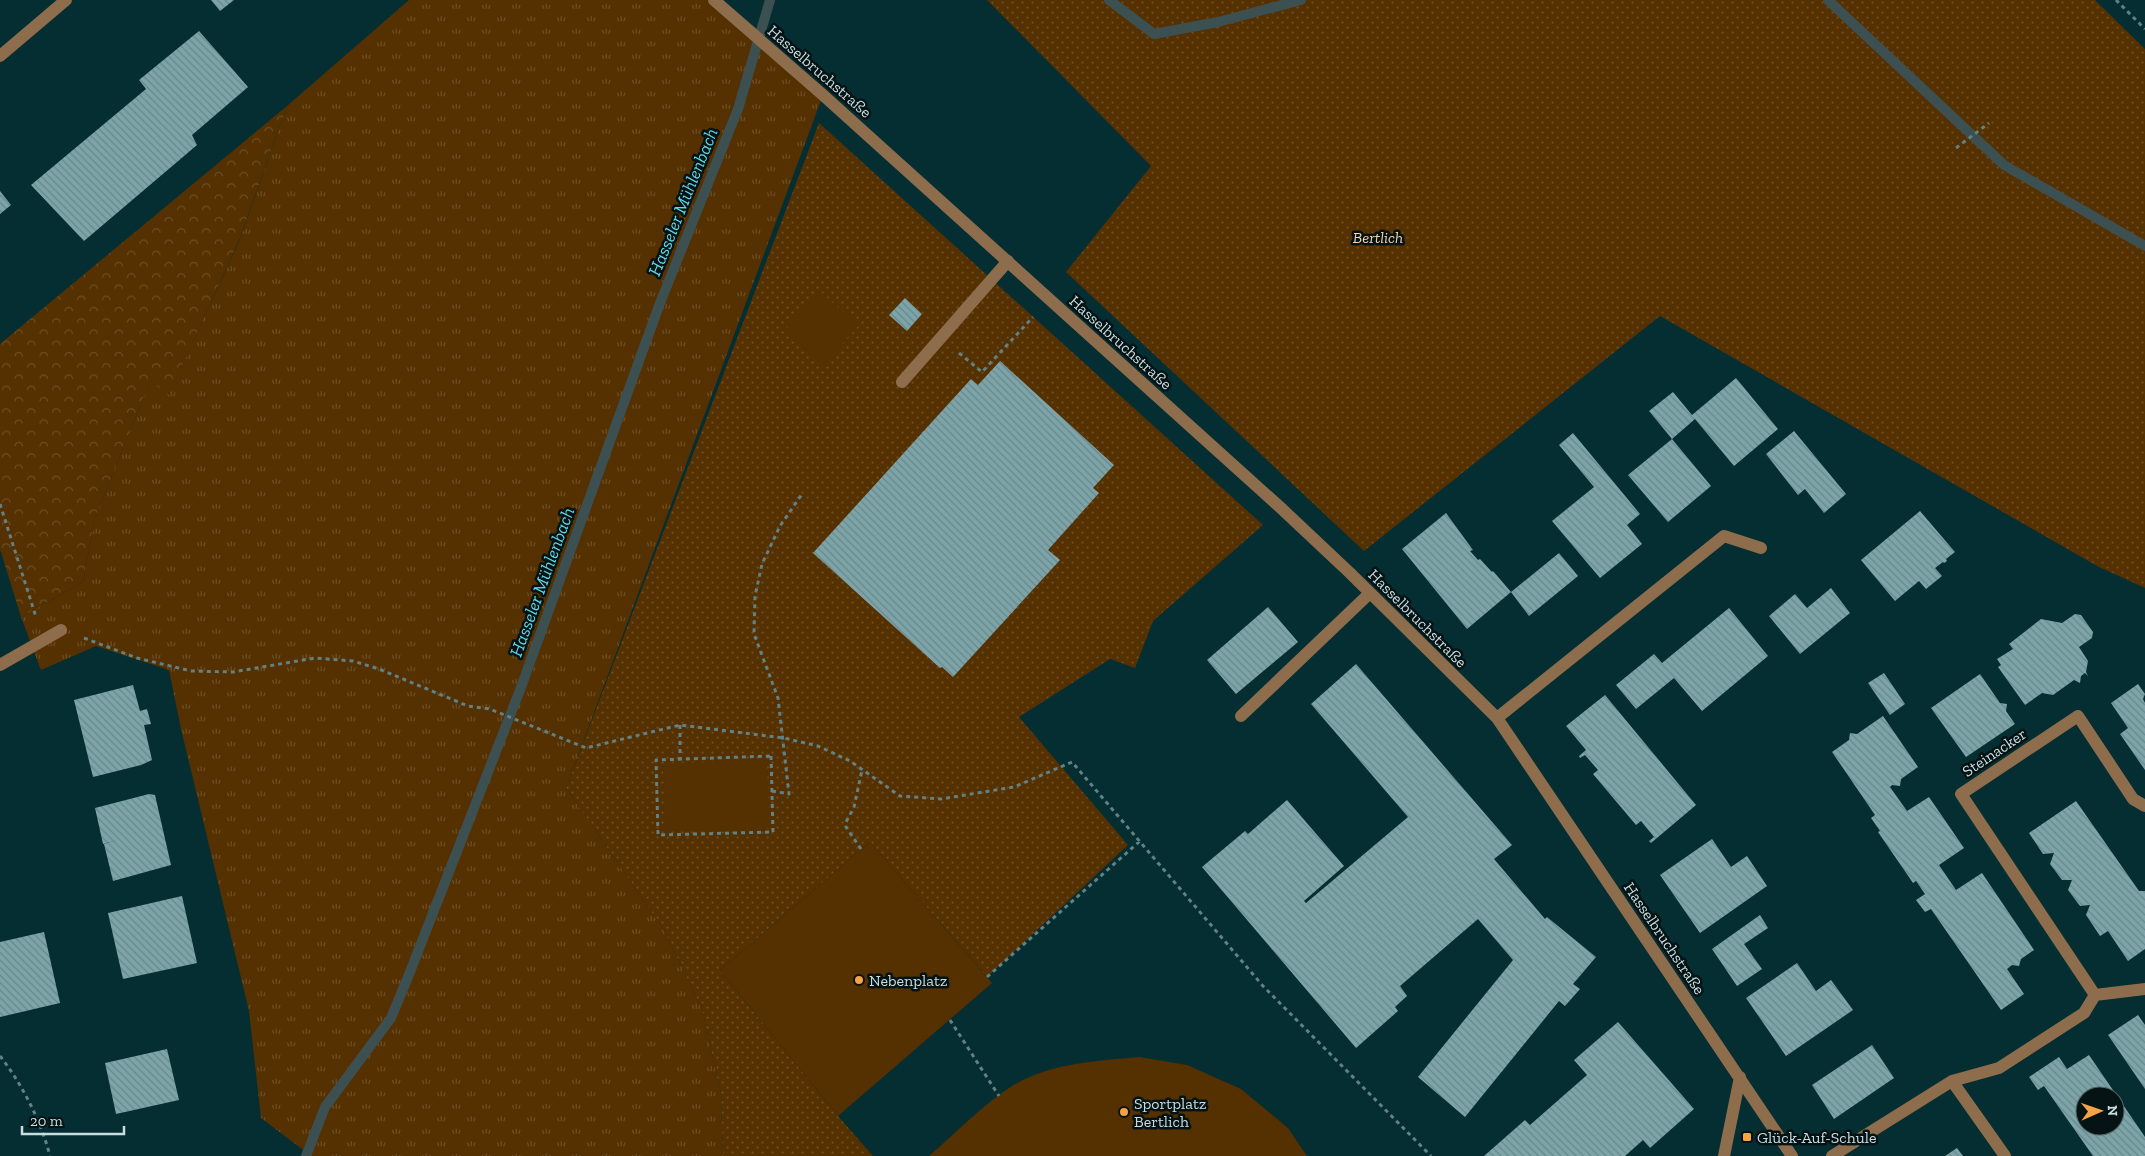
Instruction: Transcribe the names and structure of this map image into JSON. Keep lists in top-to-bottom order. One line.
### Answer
{"streets":{"street":["Hasselbruchstraße","Steinacker"]},"water":["Hasseler Mühlenbach"],"parks":["Bertlich"],"places":{"other":["Nebenplatz","Sportplatz Bertlich"],"transit":["Glück-Auf-Schule"]},"scale_bar":"20 m","north":"right"}
